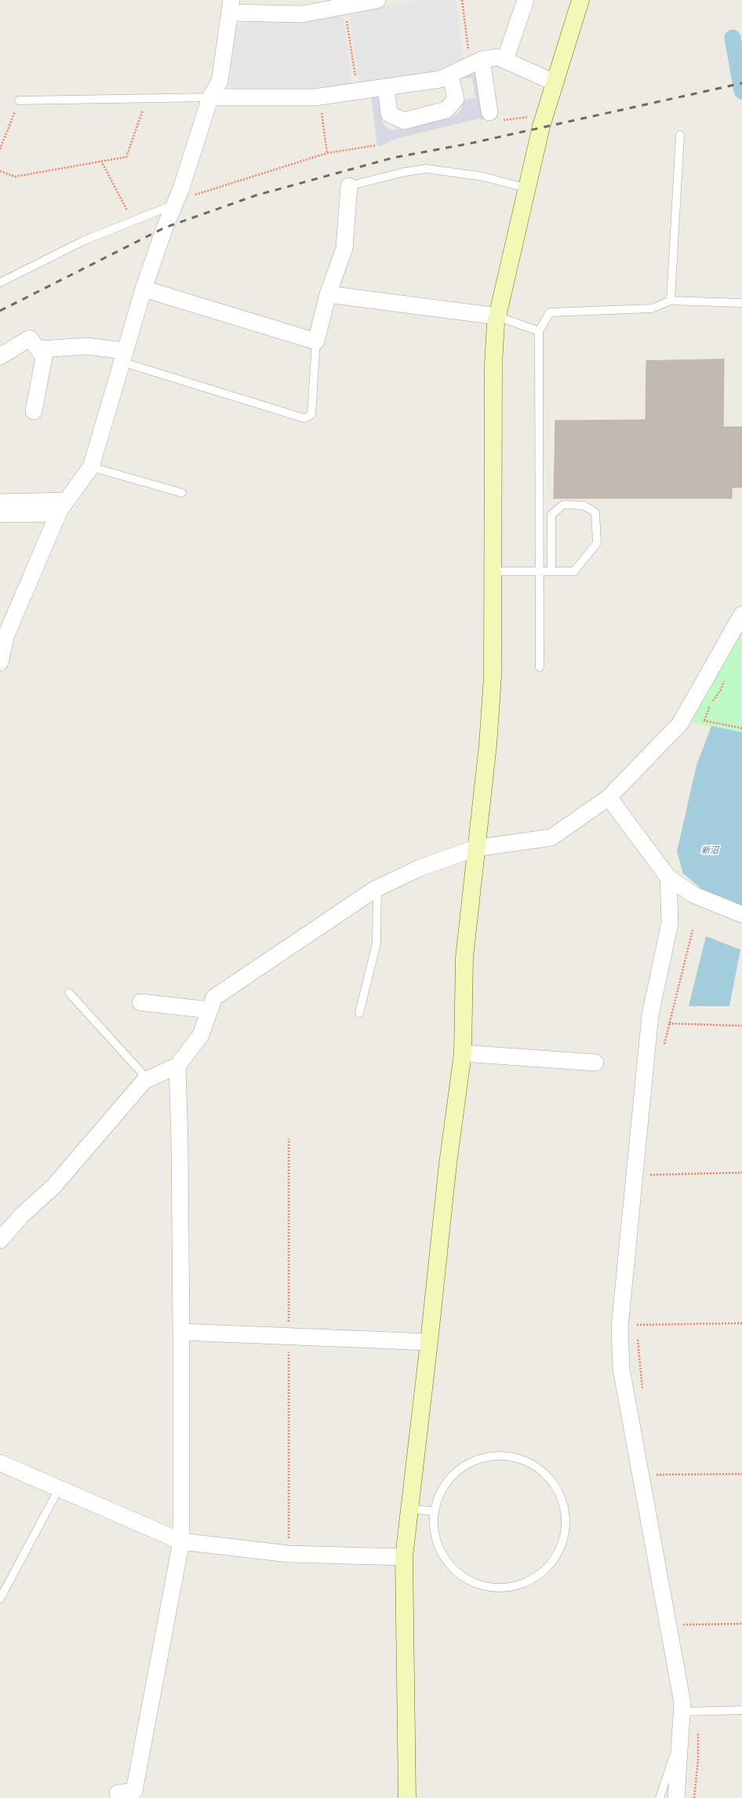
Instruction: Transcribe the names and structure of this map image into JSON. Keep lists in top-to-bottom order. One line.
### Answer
{"water":["新沼"]}
